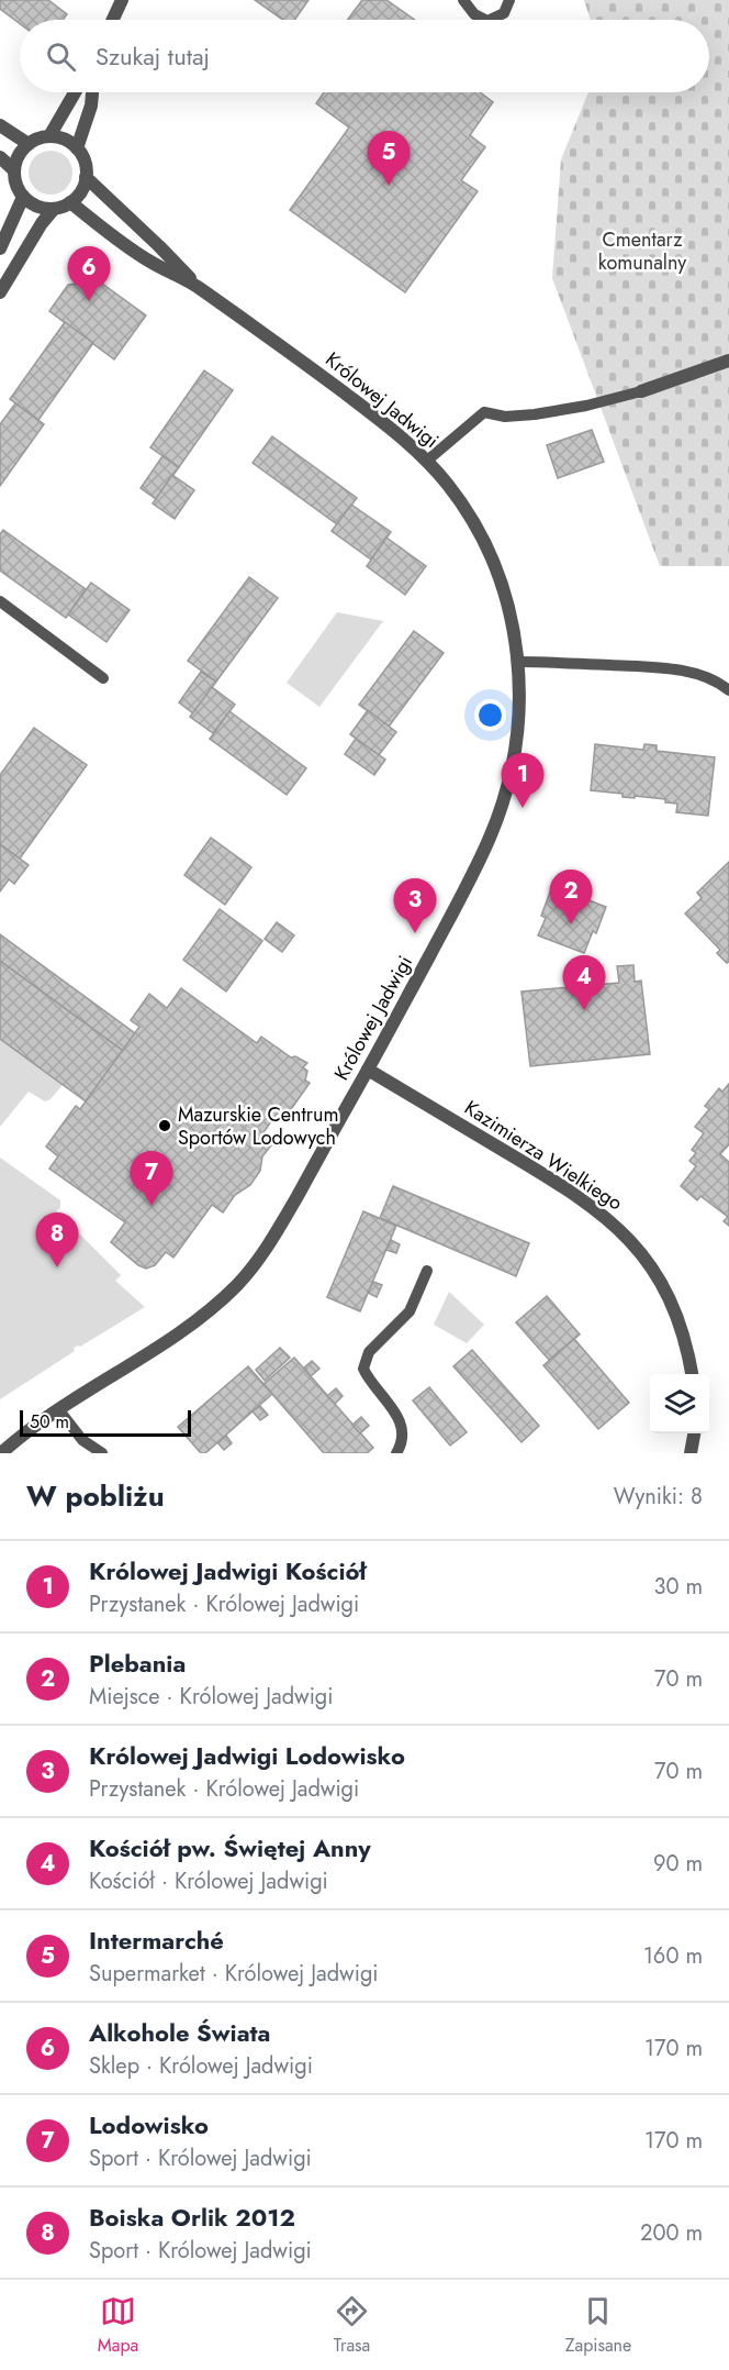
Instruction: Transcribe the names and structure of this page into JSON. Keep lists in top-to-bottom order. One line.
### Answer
{"streets":{"street":["Królowej Jadwigi","Kazimierza Wielkiego"]},"crossings":[["Królowej Jadwigi","Kazimierza Wielkiego"]],"parks":["Cmentarz komunalny"],"places":["Mazurskie Centrum Sportów Lodowych"],"scale_bar":"50 m","page":{"search":"Szukaj tutaj","pins":["5","6","1","2","3","4","7","8"],"scale":"50 m","heading":["W pobliżu","Wyniki: 8"],"list":[{"mark":"1","name":"Królowej Jadwigi Kościół","note":"Przystanek · Królowej Jadwigi","value":"30 m"},{"mark":"2","name":"Plebania","note":"Miejsce · Królowej Jadwigi","value":"70 m"},{"mark":"3","name":"Królowej Jadwigi Lodowisko","note":"Przystanek · Królowej Jadwigi","value":"70 m"},{"mark":"4","name":"Kościół pw. Świętej Anny","note":"Kościół · Królowej Jadwigi","value":"90 m"},{"mark":"5","name":"Intermarché","note":"Supermarket · Królowej Jadwigi","value":"160 m"},{"mark":"6","name":"Alkohole Świata","note":"Sklep · Królowej Jadwigi","value":"170 m"},{"mark":"7","name":"Lodowisko","note":"Sport · Królowej Jadwigi","value":"170 m"},{"mark":"8","name":"Boiska Orlik 2012","note":"Sport · Królowej Jadwigi","value":"200 m"}],"nav":["Mapa","Trasa","Zapisane"]}}
